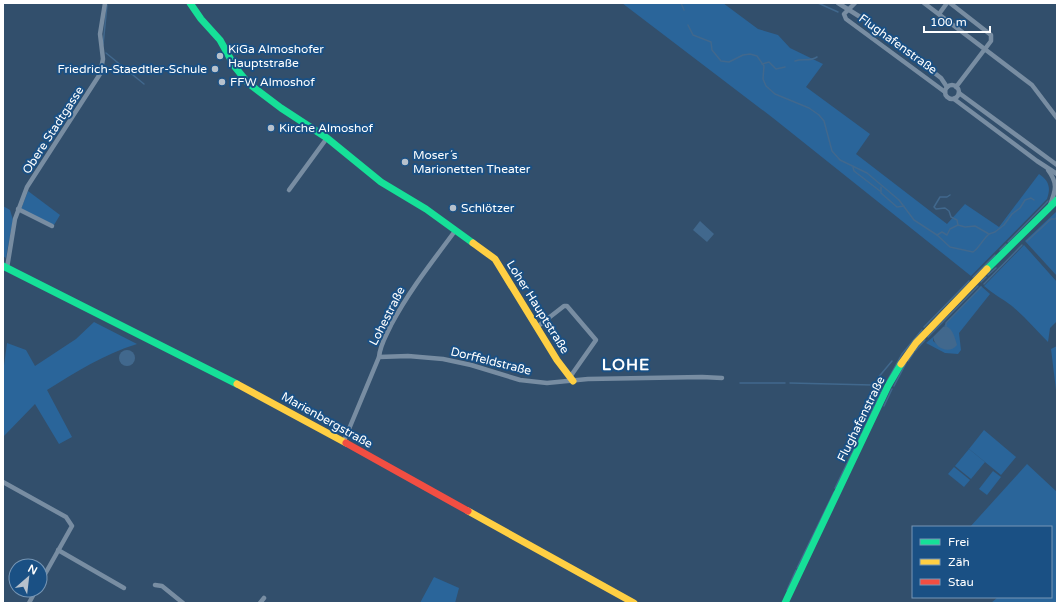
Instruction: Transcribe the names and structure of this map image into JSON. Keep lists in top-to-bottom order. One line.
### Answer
{"streets":{"main road":["Flughafenstraße","Loher Hauptstraße","Marienbergstraße"],"street":["Obere Stadtgasse","Lohestraße","Dorffeldstraße"]},"crossings":[["Obere Stadtgasse","Marienbergstraße"],["Loher Hauptstraße","Lohestraße"],["Loher Hauptstraße","Dorffeldstraße"],["Lohestraße","Dorffeldstraße"],["Lohestraße","Marienbergstraße"]],"districts":["LOHE"],"places":["KiGa Almoshofer Hauptstraße","Friedrich-Staedtler-Schule","FFW Almoshof","Kirche Almoshof","Moser´s Marionetten Theater","Schlötzer"],"legend":["Frei","Zäh","Stau"],"scale_bar":"100 m","north":"top right"}
